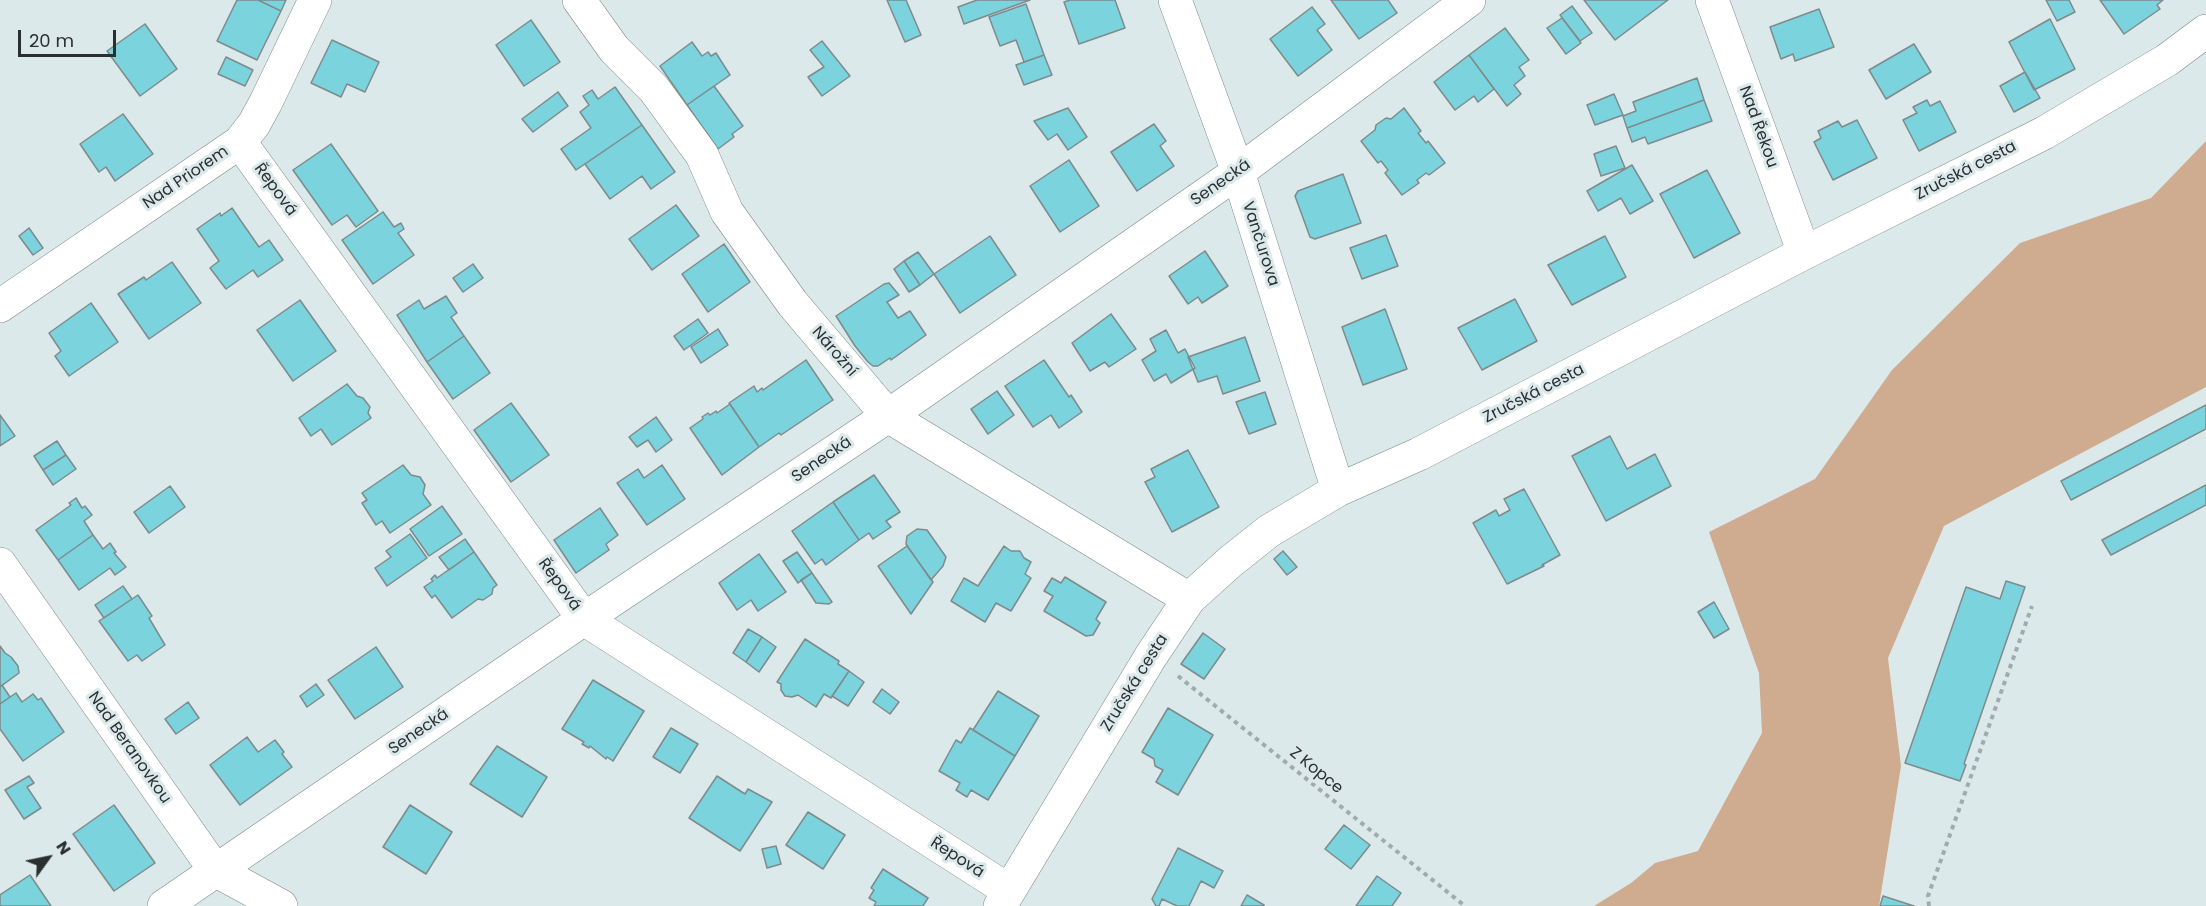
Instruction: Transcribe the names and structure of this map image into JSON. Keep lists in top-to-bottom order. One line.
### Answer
{"streets":{"street":["Nad Řekou","Zručská cesta","Nad Priorem","Senecká","Řepová","Vančurova","Nárožní","Nad Beranovkou"],"path":["Z Kopce"]},"crossings":[["Nad Řekou","Zručská cesta"],["Zručská cesta","Řepová"],["Zručská cesta","Vančurova"],["Zručská cesta","Nárožní"],["Zručská cesta","Z Kopce"],["Nad Priorem","Řepová"],["Senecká","Řepová"],["Senecká","Vančurova"],["Senecká","Nárožní"],["Senecká","Nad Beranovkou"]],"scale_bar":"20 m","north":"top right"}
